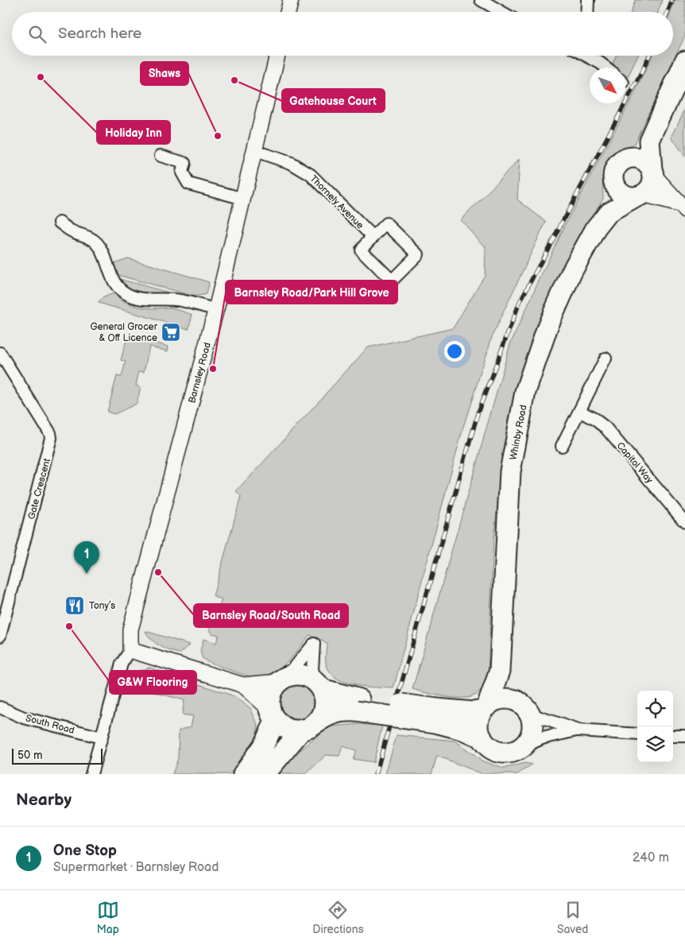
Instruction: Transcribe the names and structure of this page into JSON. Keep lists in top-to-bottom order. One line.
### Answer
{"streets":{"highway":["Whinby Road"],"main road":["Barnsley Road"],"street":["Thornely Avenue","Capitol Way","Gate Crescent","South Road"]},"crossings":[["Thornely Avenue","Barnsley Road"],["Barnsley Road","South Road"]],"places":{"other":["Holiday Inn","Gatehouse Court","Shaws","Barnsley Road/Park Hill Grove","Barnsley Road/South Road","G&W Flooring"],"supermarket":["General Grocer & Off Licence"],"restaurant":["Tony’s"]},"scale_bar":"50 m","north":"bottom right","page":{"search":"Search here","pins":"1","scale":"50 m","heading":"Nearby","list":[{"mark":"1","name":"One Stop","note":"Supermarket · Barnsley Road","value":"240 m"}],"nav":["Map","Directions","Saved"]}}
